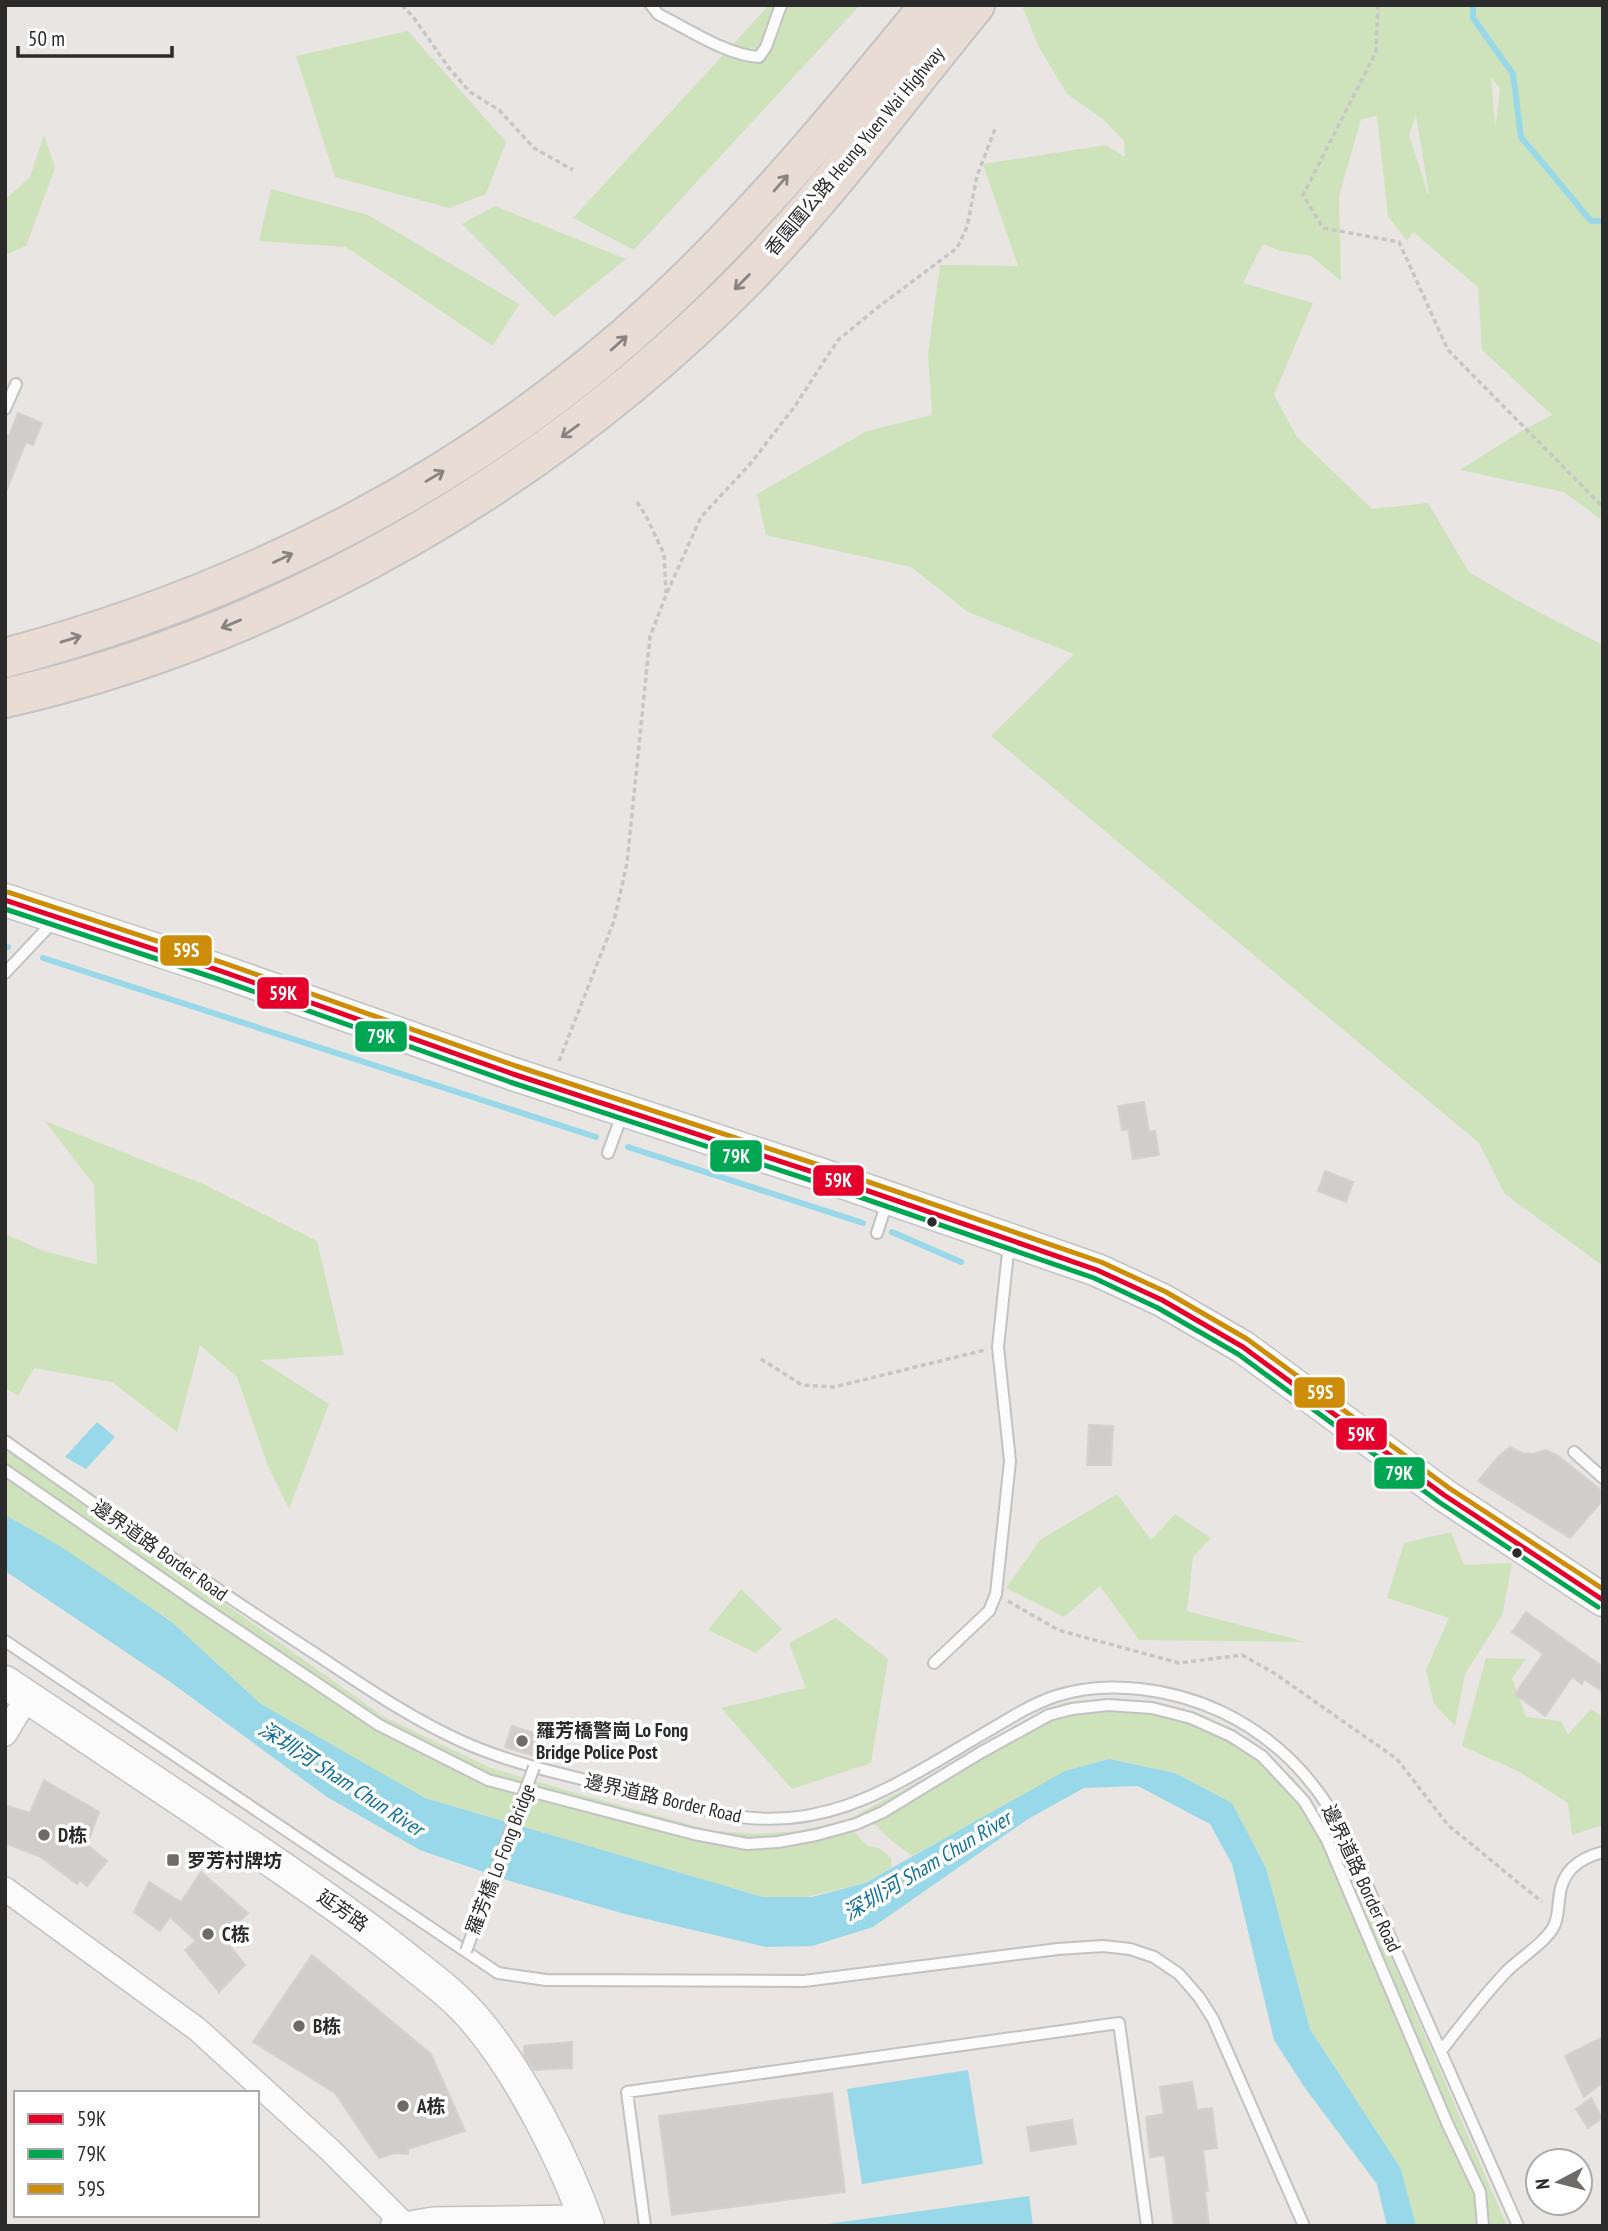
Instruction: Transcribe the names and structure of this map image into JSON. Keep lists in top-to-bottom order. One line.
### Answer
{"streets":{"highway":["香園圍公路 Heung Yuen Wai Highway"],"street":["延芳路"],"lane":["邊界道路 Border Road","羅芳橋 Lo Fong Bridge"]},"crossings":[["邊界道路 Border Road","羅芳橋 Lo Fong Bridge"]],"water":["深圳河 Sham Chun River"],"places":{"other":["羅芳橋警崗 Lo Fong Bridge Police Post","D栋","C栋","B栋","A栋"],"transit":["罗芳村牌坊"]},"lines":["transit line 59S","transit line 59K","transit line 79K"],"legend":["59K","79K","59S"],"scale_bar":"50 m","north":"left"}
